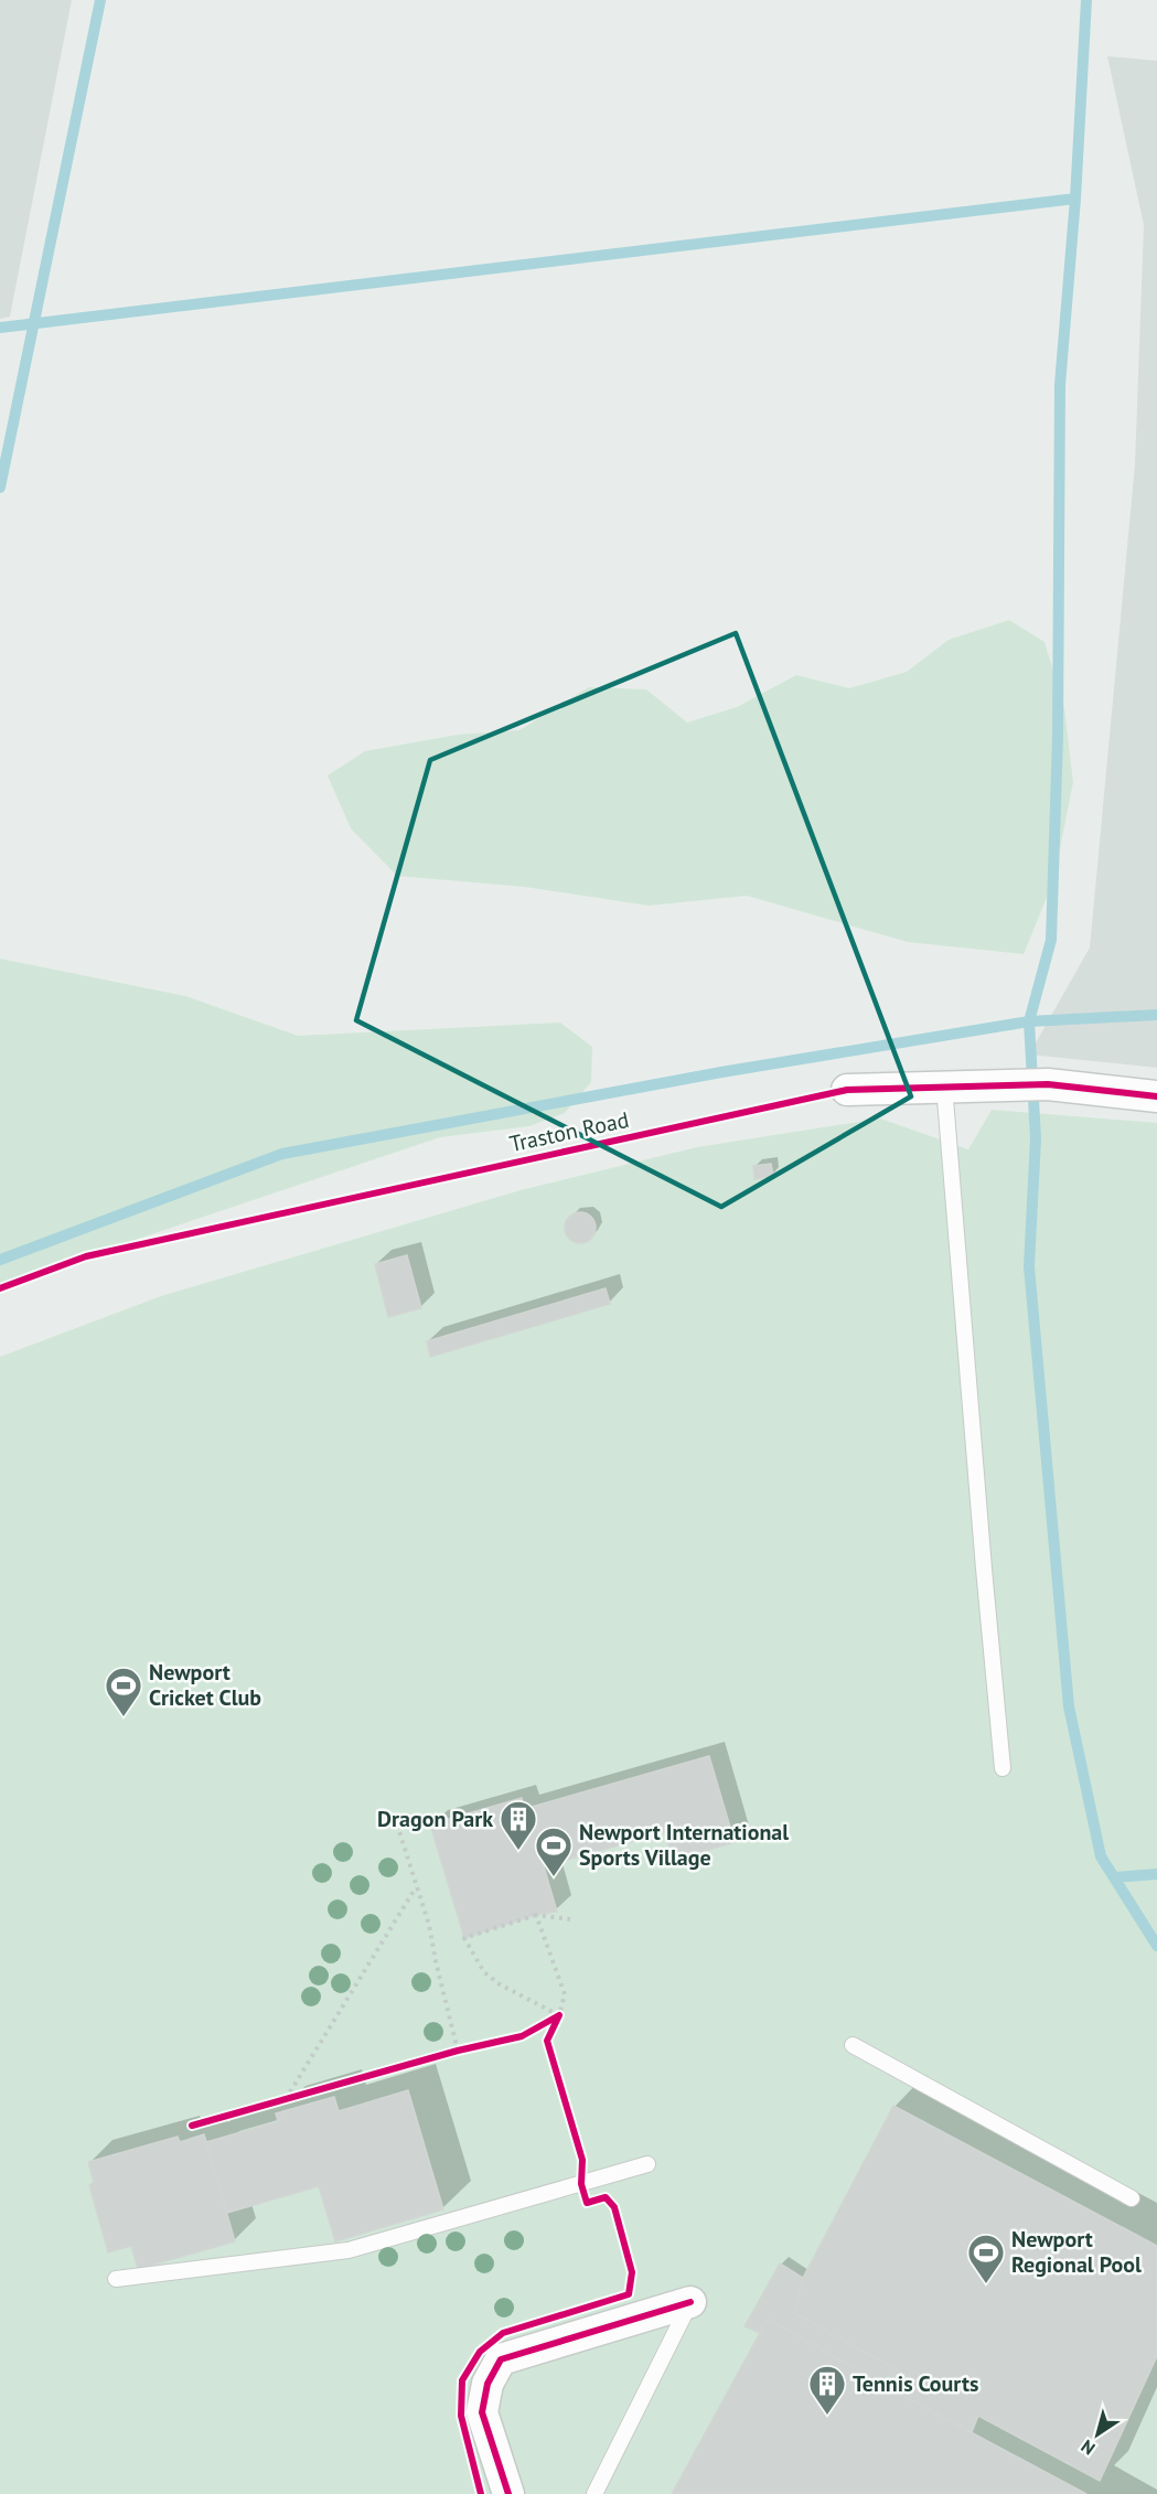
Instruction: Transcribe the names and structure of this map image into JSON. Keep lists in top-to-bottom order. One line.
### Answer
{"streets":{"cycle path":["Traston Road"]},"places":{"sports":["Newport Cricket Club","Newport International Sports Village","Newport Regional Pool"],"building":["Dragon Park","Tennis Courts"]},"north":"bottom left"}
